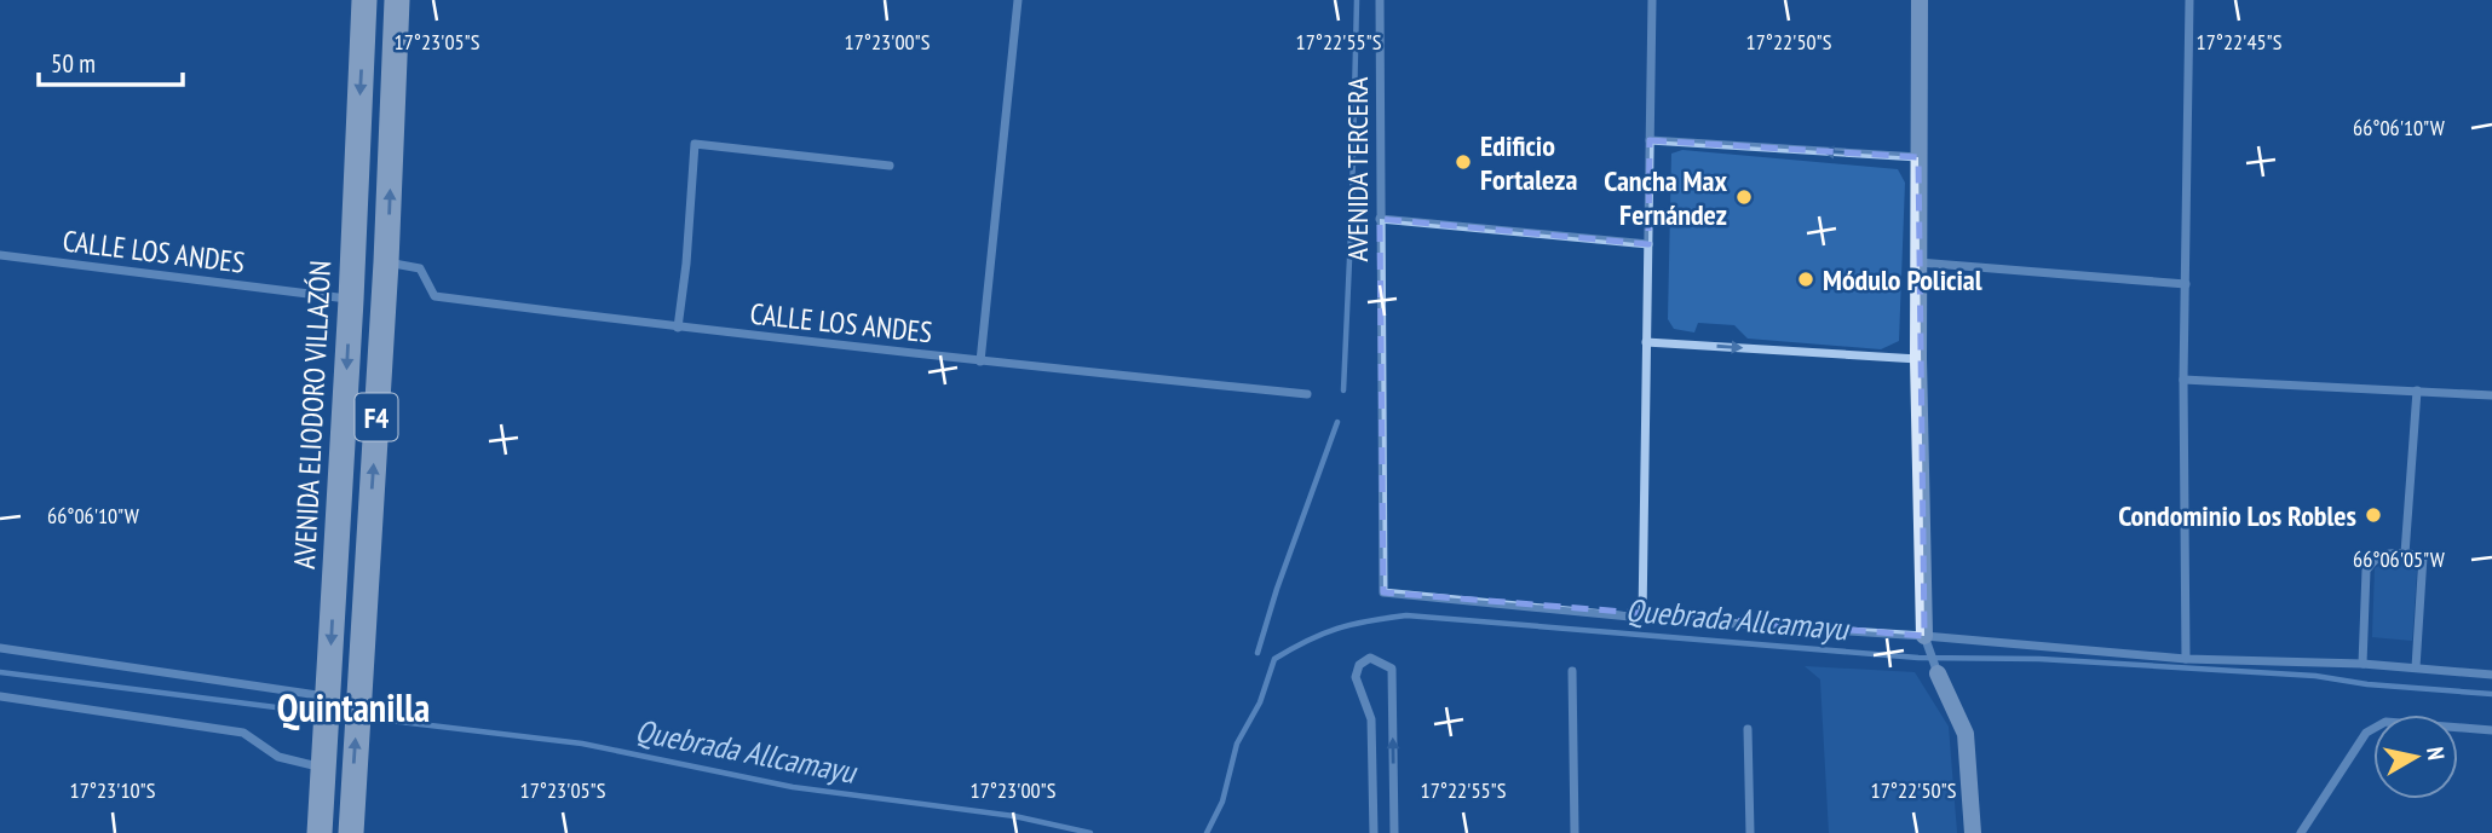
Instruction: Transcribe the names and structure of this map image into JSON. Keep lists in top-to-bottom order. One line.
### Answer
{"streets":{"highway":["AVENIDA ELIODORO VILLAZÓN","F4"],"street":["AVENIDA TERCERA","CALLE LOS ANDES"]},"crossings":[["CALLE LOS ANDES","AVENIDA ELIODORO VILLAZÓN"],["CALLE LOS ANDES","F4"]],"districts":["Quintanilla"],"water":["Quebrada Allcamayu"],"places":["Edificio Fortaleza","Cancha Max Fernández","Módulo Policial","Condominio Los Robles"],"scale_bar":"50 m","north":"right","coordinates":["17°23'05\"S","17°23'00\"S","17°22'50\"S","17°22'45\"S","17°22'55\"S","66°06'10\"W","66°06'05\"W","17°23'10\"S"]}
